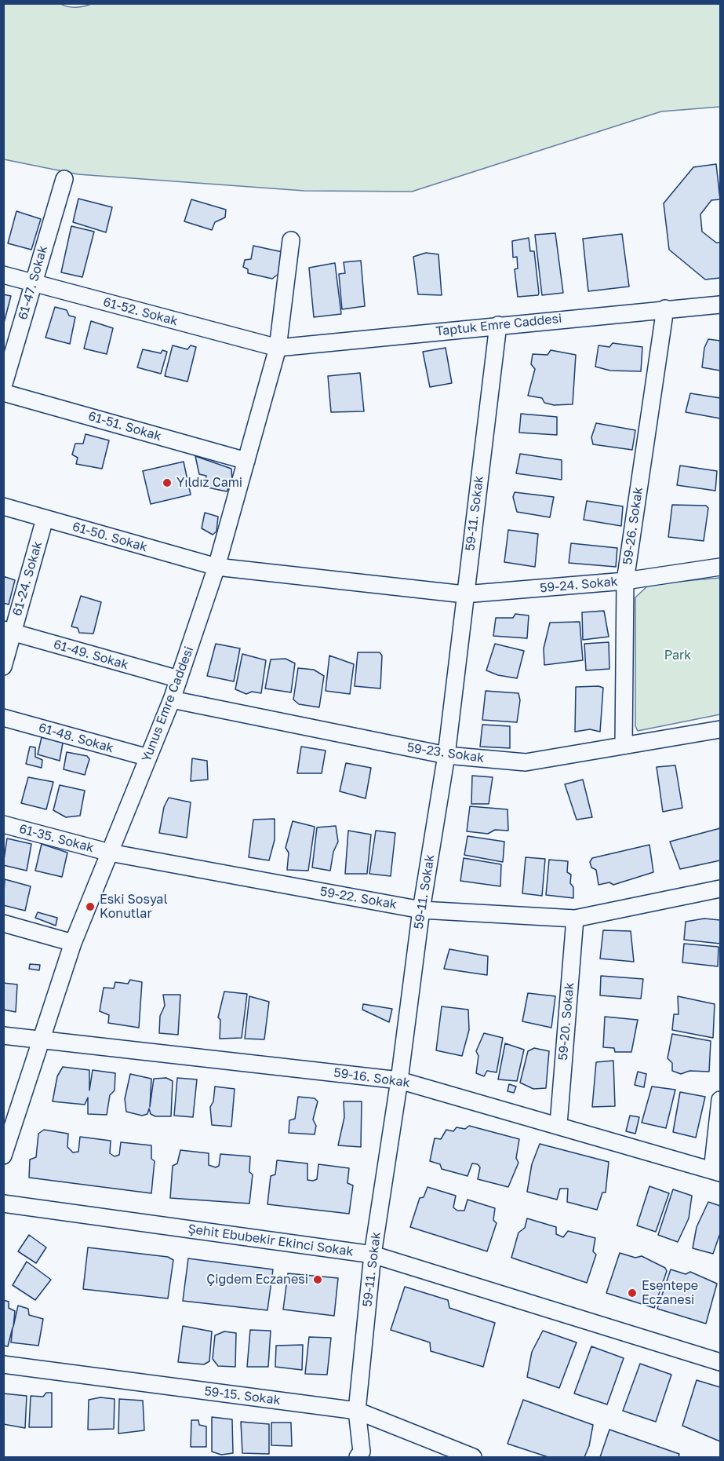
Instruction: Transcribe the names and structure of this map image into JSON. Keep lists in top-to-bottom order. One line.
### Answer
{"streets":{"street":["61-47. Sokak","61-52. Sokak","Taptuk Emre Caddesi","61-51. Sokak","59-11. Sokak","59-26. Sokak","61-50. Sokak","61-24. Sokak","59-24. Sokak","61-49. Sokak","Yunus Emre Caddesi","61-48. Sokak","59-23. Sokak","61-35. Sokak","59-22. Sokak","59-20. Sokak","59-16. Sokak","Şehit Ebubekir Ekinci Sokak","59-15. Sokak"]},"crossings":[["61-47. Sokak","61-52. Sokak"],["61-52. Sokak","Taptuk Emre Caddesi"],["61-52. Sokak","Yunus Emre Caddesi"],["Taptuk Emre Caddesi","59-11. Sokak"],["Taptuk Emre Caddesi","59-26. Sokak"],["Taptuk Emre Caddesi","Yunus Emre Caddesi"],["61-51. Sokak","Yunus Emre Caddesi"],["59-11. Sokak","59-24. Sokak"],["59-11. Sokak","59-23. Sokak"],["59-11. Sokak","59-22. Sokak"],["59-11. Sokak","59-16. Sokak"],["59-11. Sokak","Şehit Ebubekir Ekinci Sokak"],["59-11. Sokak","59-15. Sokak"],["59-26. Sokak","59-24. Sokak"],["59-26. Sokak","59-23. Sokak"],["61-50. Sokak","61-24. Sokak"],["61-50. Sokak","Yunus Emre Caddesi"],["61-24. Sokak","61-49. Sokak"],["61-49. Sokak","Yunus Emre Caddesi"],["Yunus Emre Caddesi","61-48. Sokak"],["Yunus Emre Caddesi","59-23. Sokak"],["Yunus Emre Caddesi","61-35. Sokak"],["Yunus Emre Caddesi","59-22. Sokak"],["Yunus Emre Caddesi","59-16. Sokak"],["61-35. Sokak","59-22. Sokak"],["59-22. Sokak","59-20. Sokak"],["59-20. Sokak","59-16. Sokak"]],"parks":["Park"],"places":["Yıldız Cami","Eski Sosyal Konutlar","Çiğdem Eczanesi","Esentepe Eczanesi"]}
